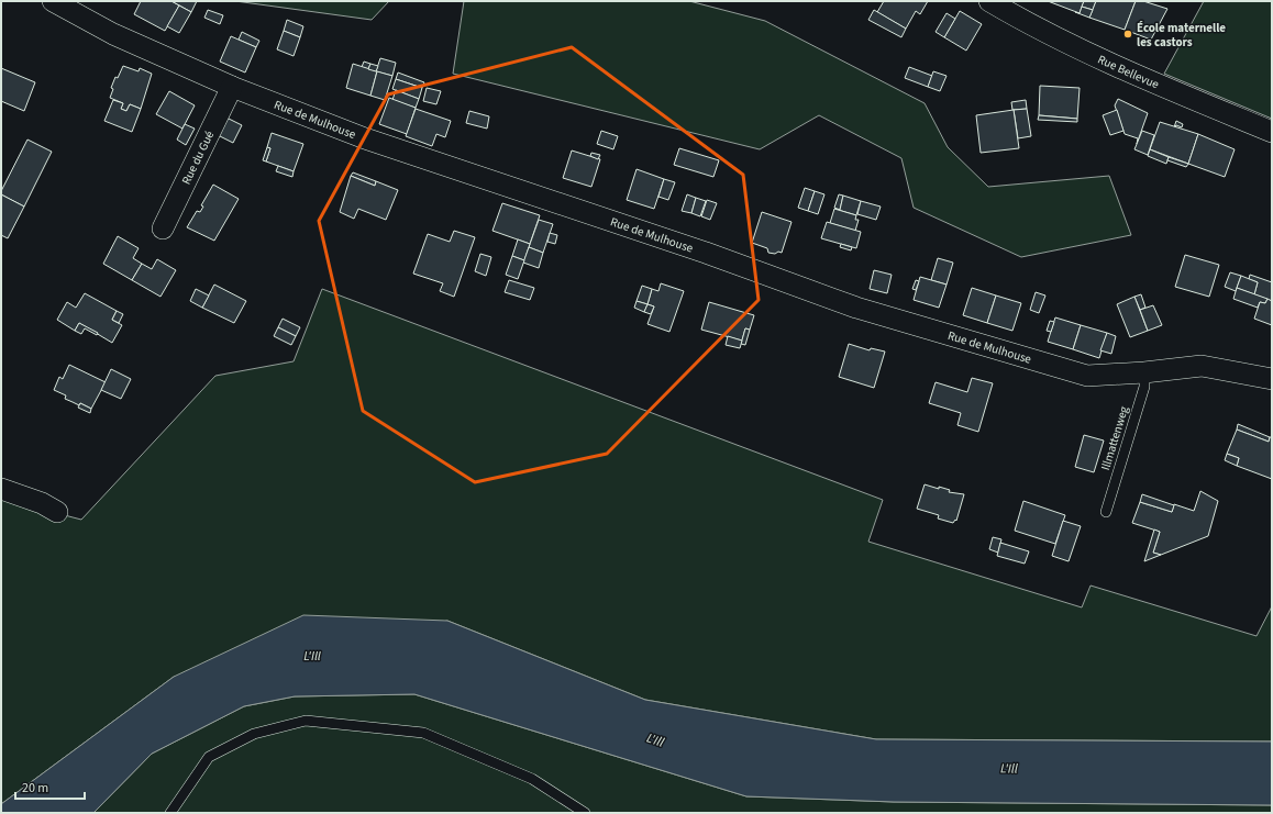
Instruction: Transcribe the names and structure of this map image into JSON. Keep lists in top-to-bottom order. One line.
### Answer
{"streets":{"street":["Rue Bellevue","Rue de Mulhouse","Rue du Gué"],"lane":["Illmattenweg"]},"crossings":[["Rue de Mulhouse","Rue du Gué"],["Rue de Mulhouse","Illmattenweg"]],"water":["L'Ill"],"places":["École maternelle les castors"],"scale_bar":"20 m"}
